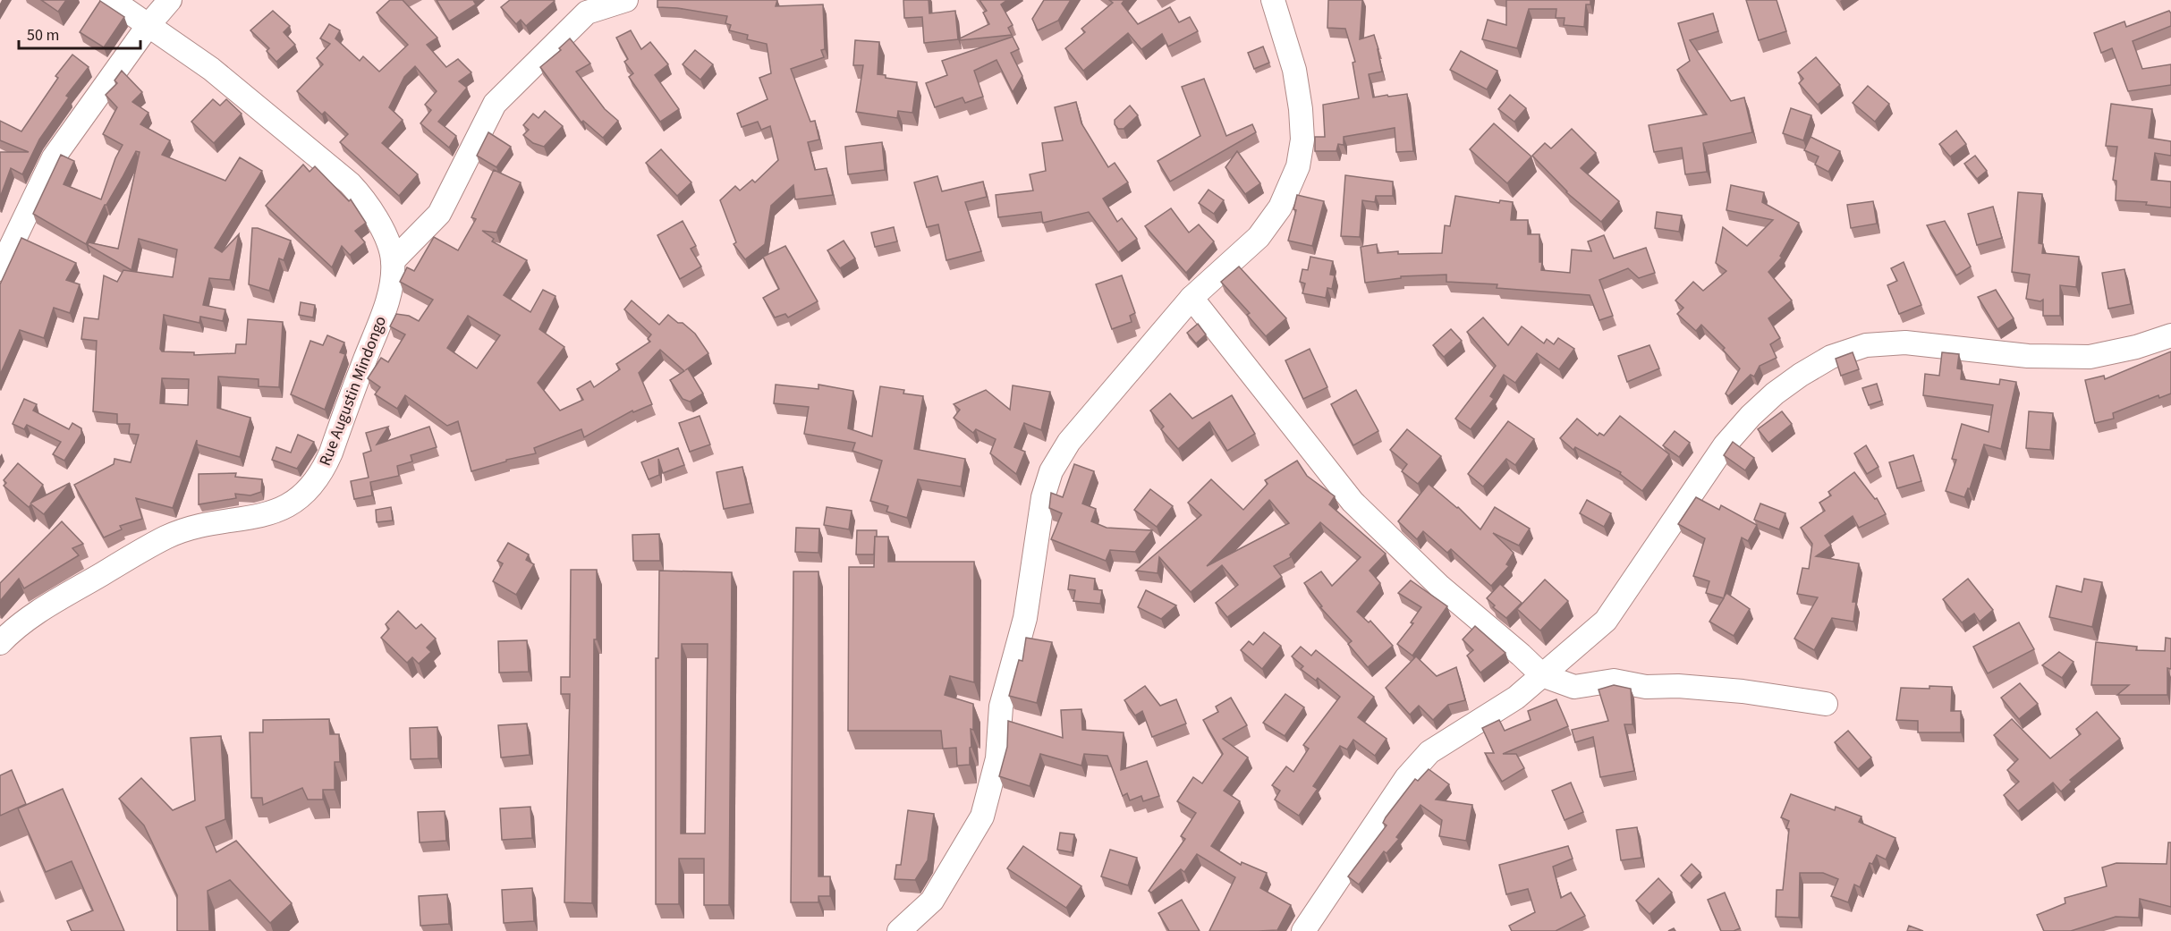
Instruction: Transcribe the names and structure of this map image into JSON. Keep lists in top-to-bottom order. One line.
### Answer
{"streets":{"street":["Rue Augustin Mindongo"]},"scale_bar":"50 m"}
